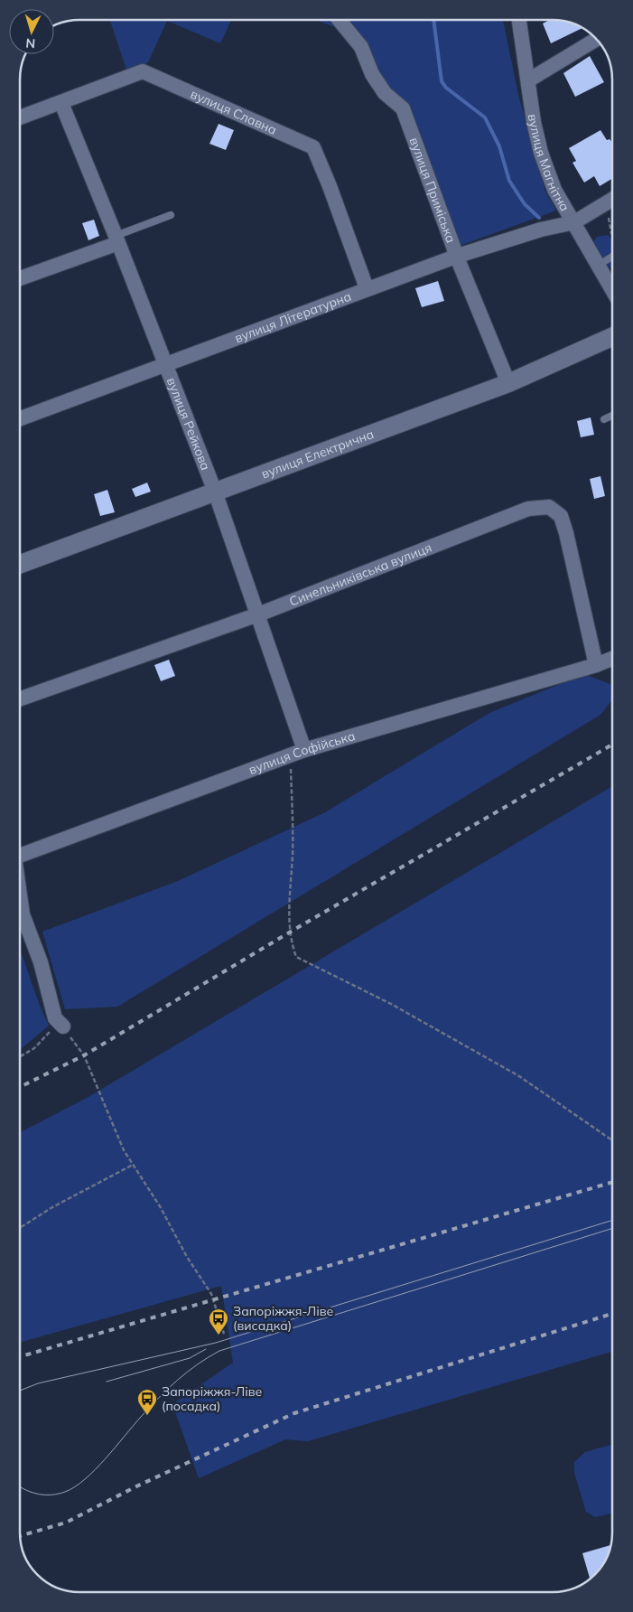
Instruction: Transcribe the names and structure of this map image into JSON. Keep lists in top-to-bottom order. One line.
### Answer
{"streets":{"street":["вулиця Славна","вулиця Магнітна","вулиця Приміська","вулиця Літературна","вулиця Рейкова","вулиця Електрична","Синельниківська вулиця","вулиця Софійська"]},"crossings":[["вулиця Славна","вулиця Літературна"],["вулиця Славна","вулиця Рейкова"],["вулиця Магнітна","вулиця Літературна"],["вулиця Приміська","вулиця Літературна"],["вулиця Приміська","вулиця Електрична"],["вулиця Літературна","вулиця Рейкова"],["вулиця Рейкова","вулиця Електрична"],["вулиця Рейкова","Синельниківська вулиця"],["вулиця Рейкова","вулиця Софійська"],["Синельниківська вулиця","вулиця Софійська"]],"places":{"bus stop":["Запоріжжя-Ліве (висадка)","Запоріжжя-Ліве (посадка)"]},"north":"bottom"}
